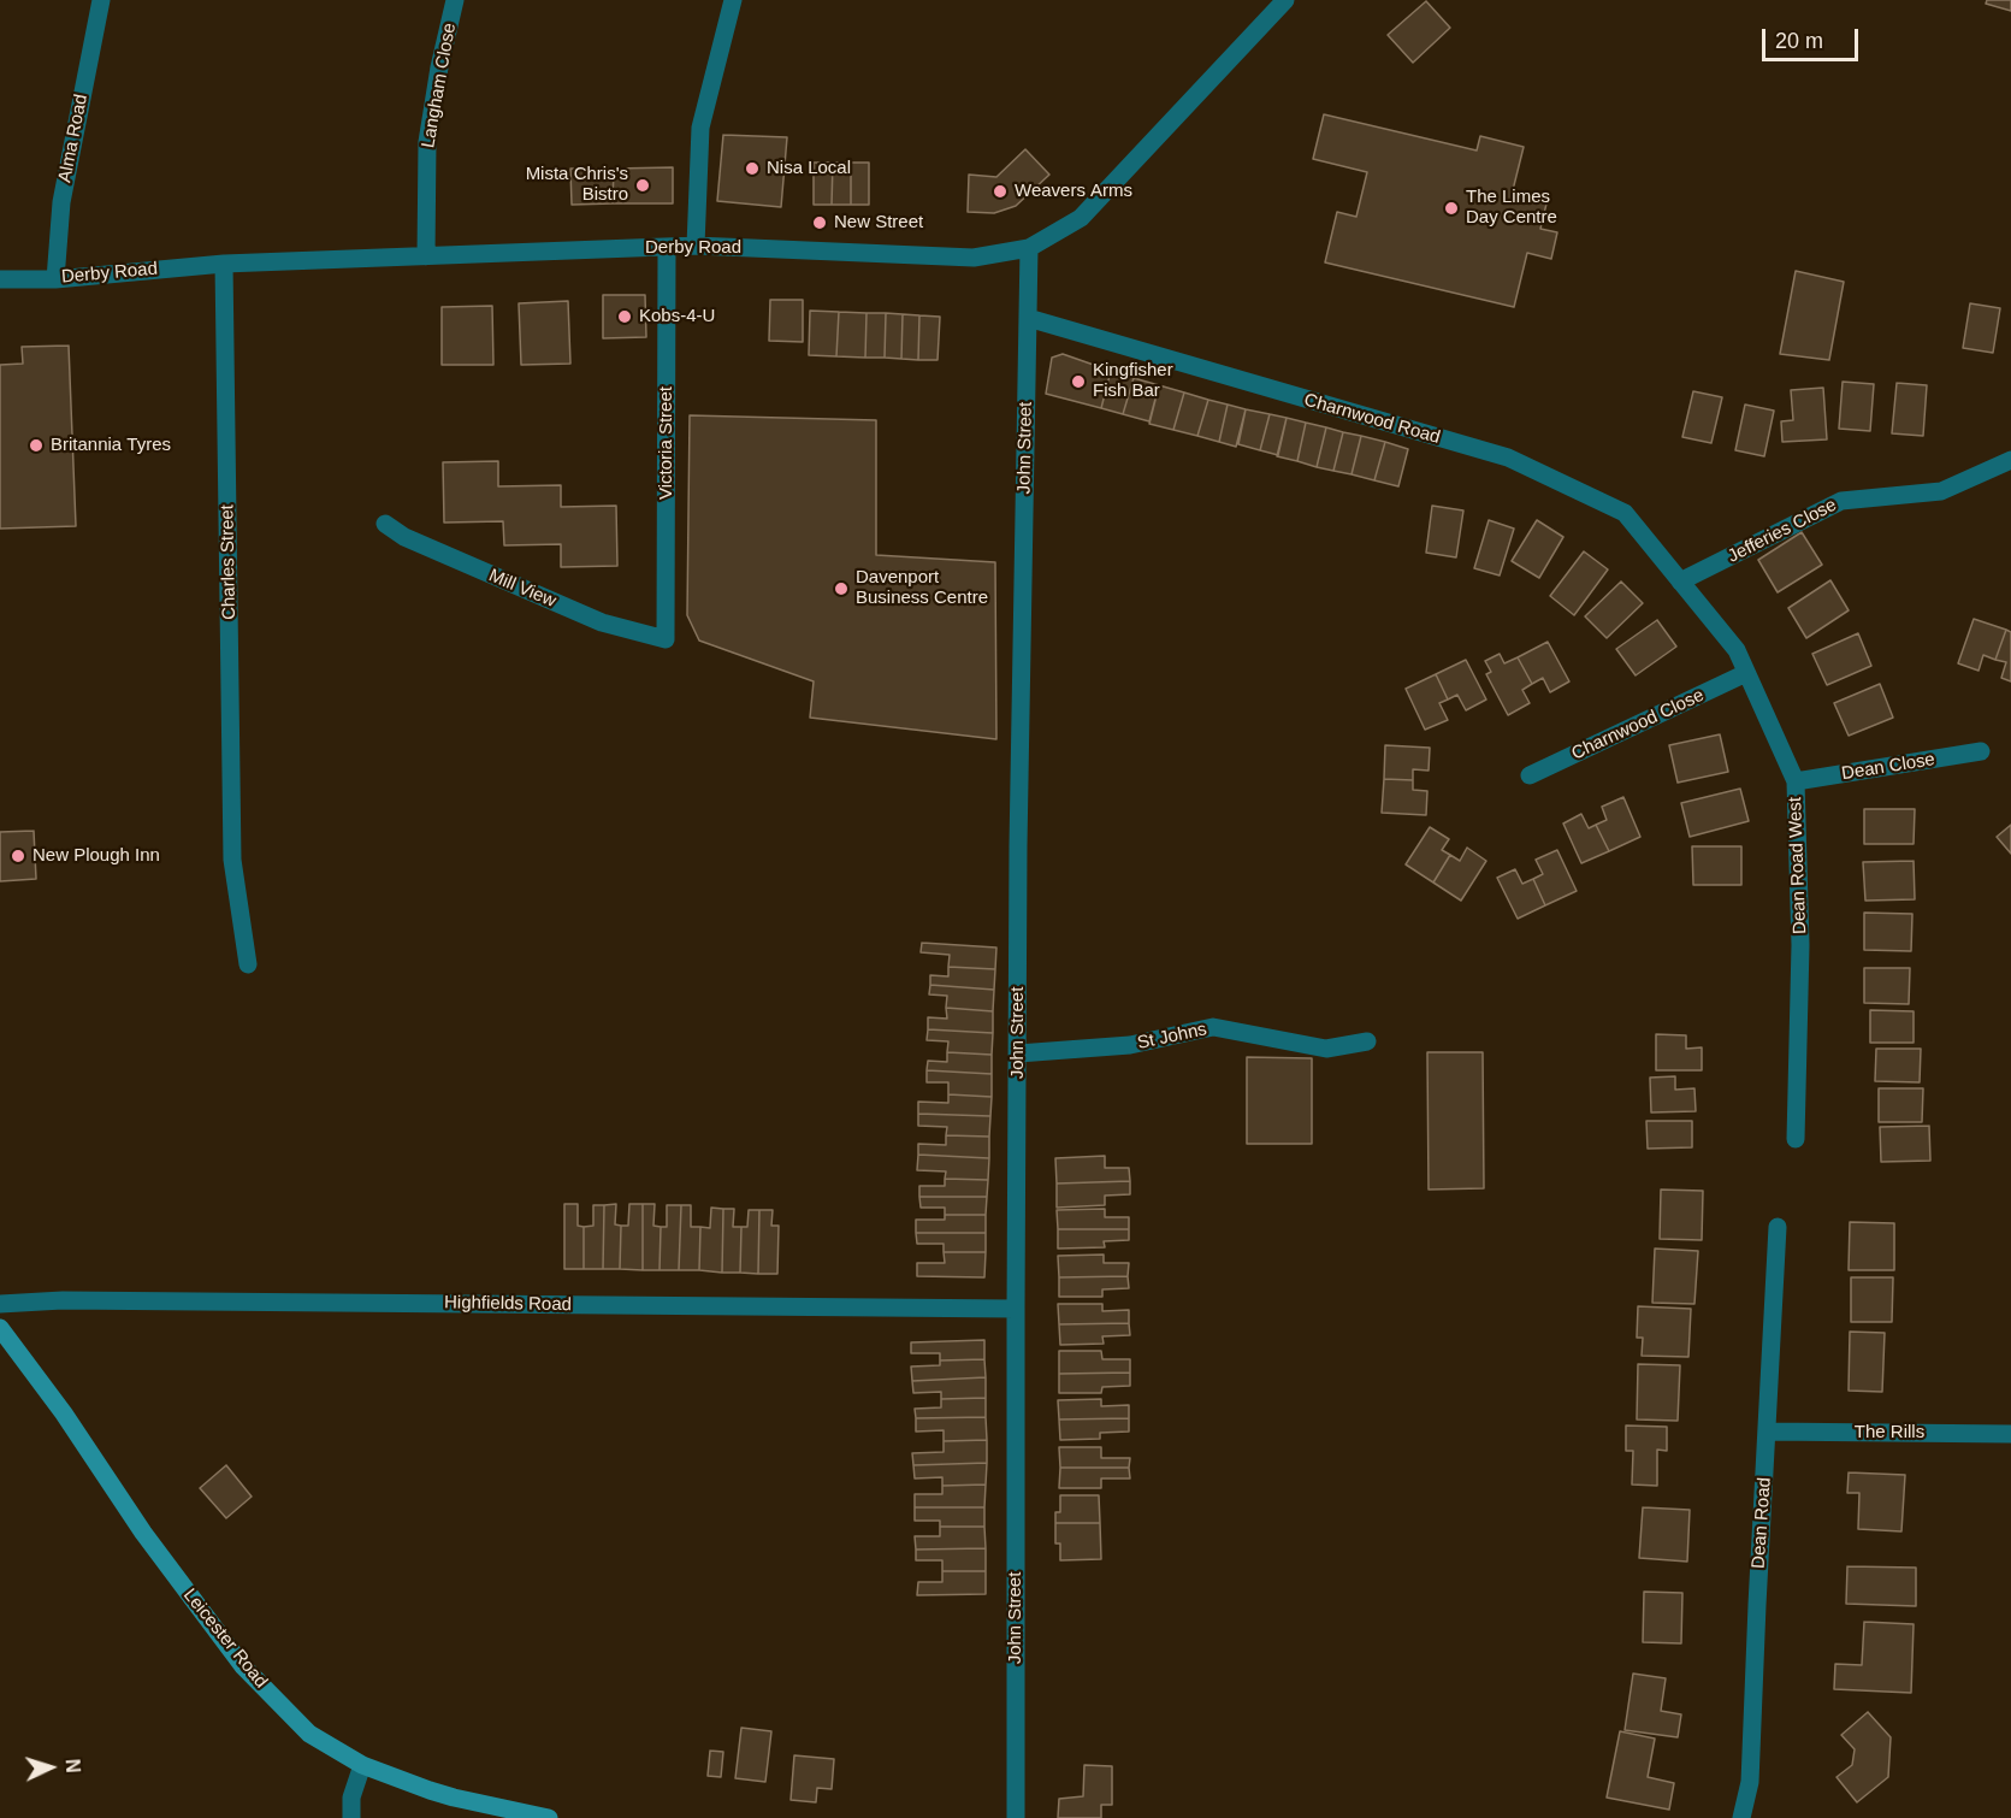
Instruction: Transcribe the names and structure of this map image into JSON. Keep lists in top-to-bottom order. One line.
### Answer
{"streets":{"main road":["Leicester Road"],"street":["Langham Close","Alma Road","Derby Road","Charnwood Road","Victoria Street","John Street","Jefferies Close","Charles Street","Mill View","Charnwood Close","Dean Close","Dean Road West","St Johns","Highfields Road","The Rills","Dean Road"]},"crossings":[["Langham Close","Derby Road"],["Alma Road","Derby Road"],["Derby Road","Victoria Street"],["Derby Road","John Street"],["Derby Road","Charles Street"],["Charnwood Road","John Street"],["Charnwood Road","Jefferies Close"],["Charnwood Road","Dean Road West"],["Victoria Street","Mill View"],["John Street","St Johns"],["John Street","Highfields Road"],["Jefferies Close","Dean Road West"],["Charnwood Close","Dean Road West"],["Dean Close","Dean Road West"],["The Rills","Dean Road"]],"places":["Nisa Local","Mista Chris's Bistro","Weavers Arms","The Limes Day Centre","New Street","Kobs-4-U","Kingfisher Fish Bar","Britannia Tyres","Davenport Business Centre","New Plough Inn"],"scale_bar":"20 m","north":"right"}
